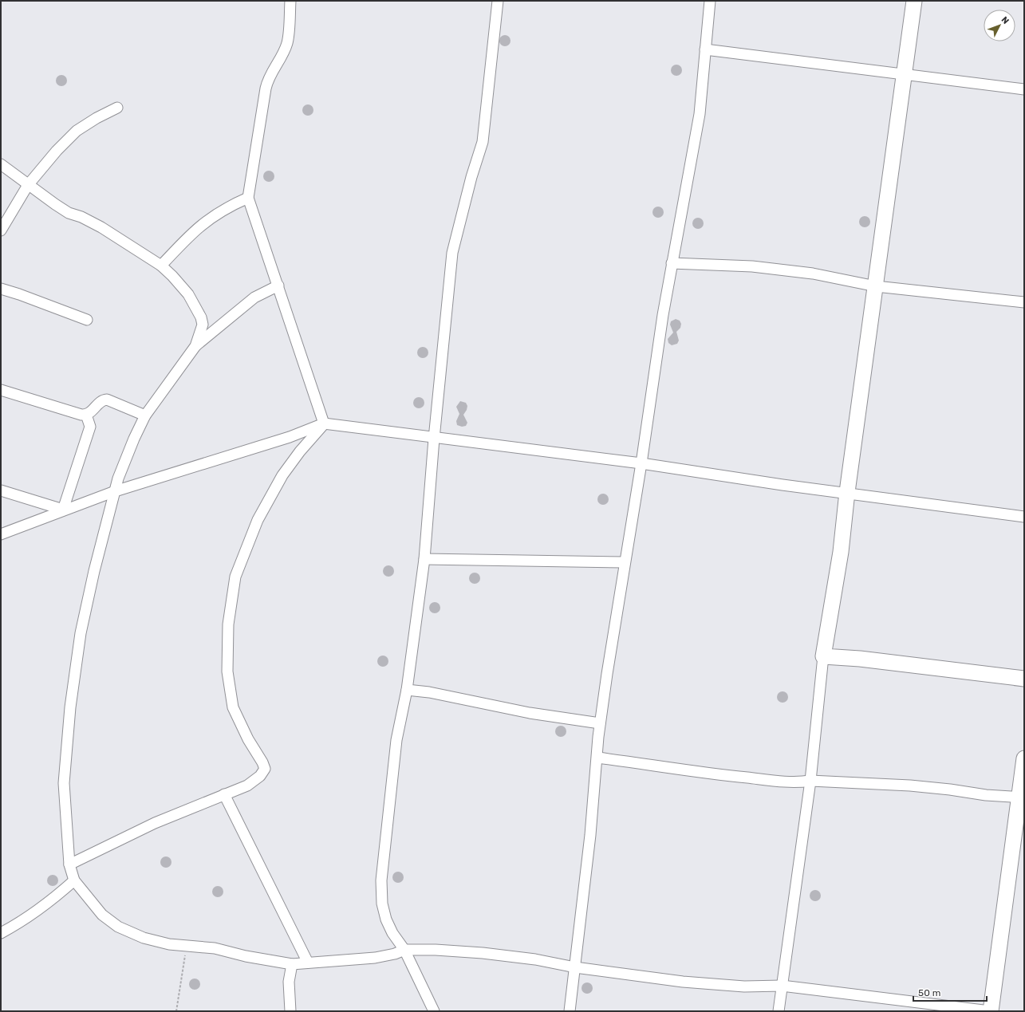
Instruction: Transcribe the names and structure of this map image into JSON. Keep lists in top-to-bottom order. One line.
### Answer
{"scale_bar":"50 m","north":"top right"}
